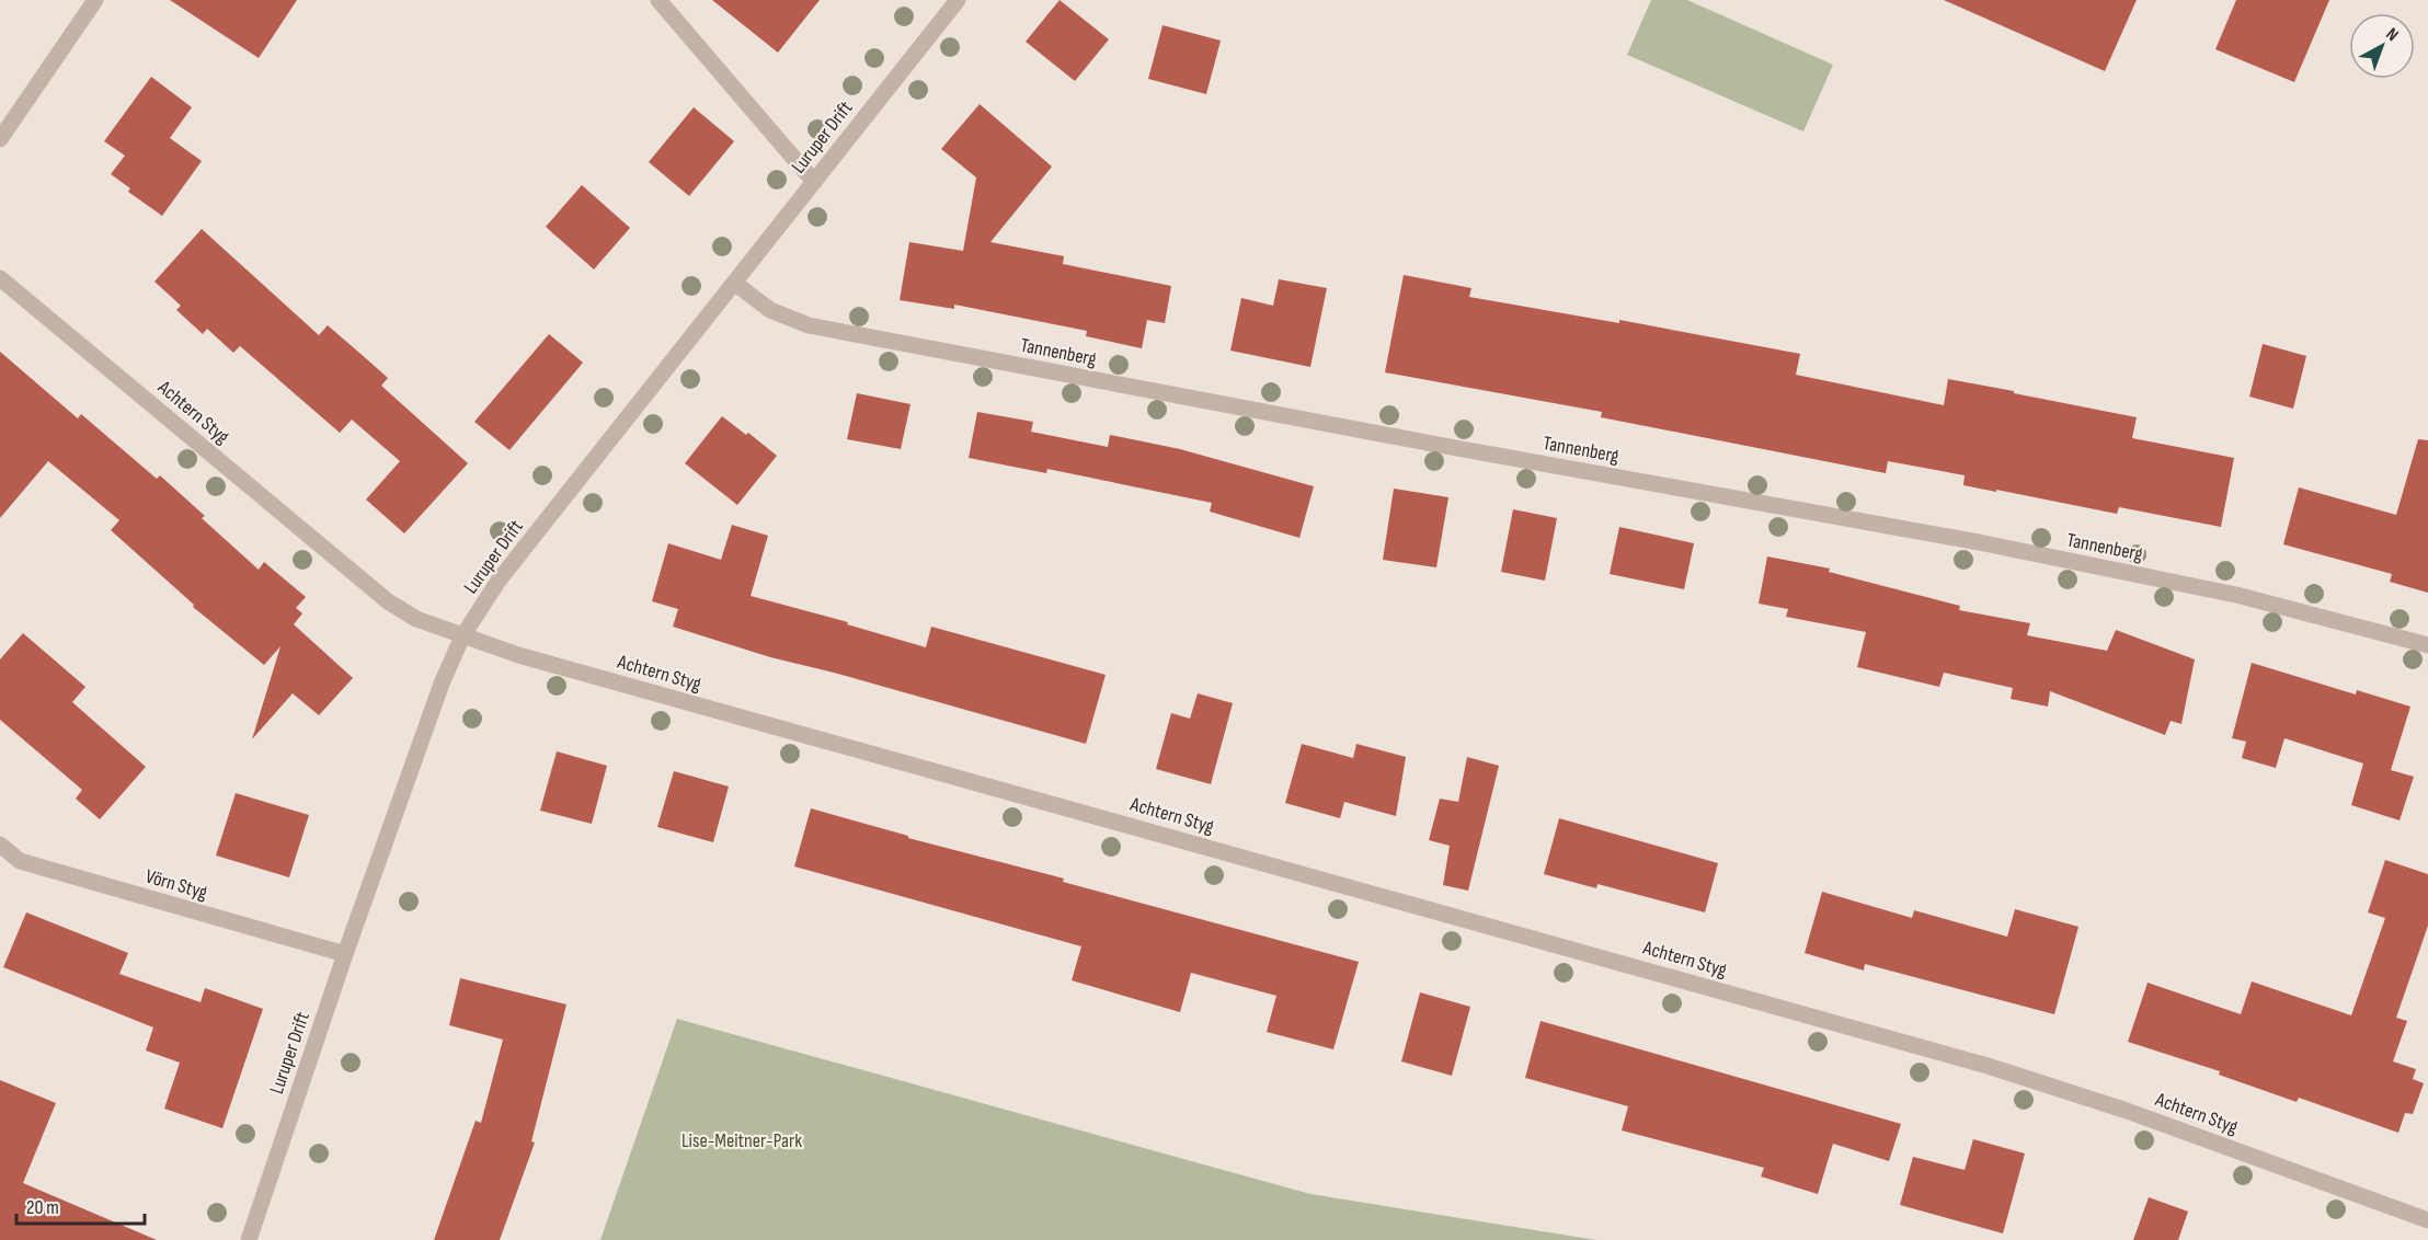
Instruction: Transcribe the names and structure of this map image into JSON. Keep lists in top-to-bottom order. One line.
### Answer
{"streets":{"street":["Luruper Drift","Tannenberg","Achtern Styg","Vörn Styg"]},"crossings":[["Luruper Drift","Tannenberg"],["Luruper Drift","Achtern Styg"],["Luruper Drift","Vörn Styg"]],"parks":["Lise-Meitner-Park"],"scale_bar":"20 m","north":"top right"}
